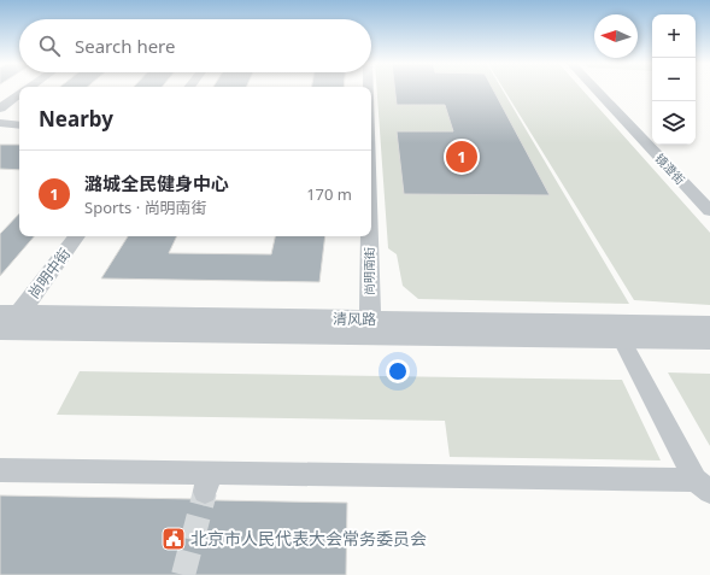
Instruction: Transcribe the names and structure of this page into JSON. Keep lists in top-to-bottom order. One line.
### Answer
{"streets":{"street":["镜澄街","尚明南街","尚明中街","清风路"]},"crossings":[["尚明南街","清风路"],["尚明中街","清风路"]],"places":{"public building":["北京市人民代表大会常务委员会"]},"north":"left","page":{"map_buttons":["+","−"],"search":"Search here","heading":"Nearby","pins":"1","list":[{"mark":"1","name":"潞城全民健身中心","note":"Sports · 尚明南街","value":"170 m"}]}}
